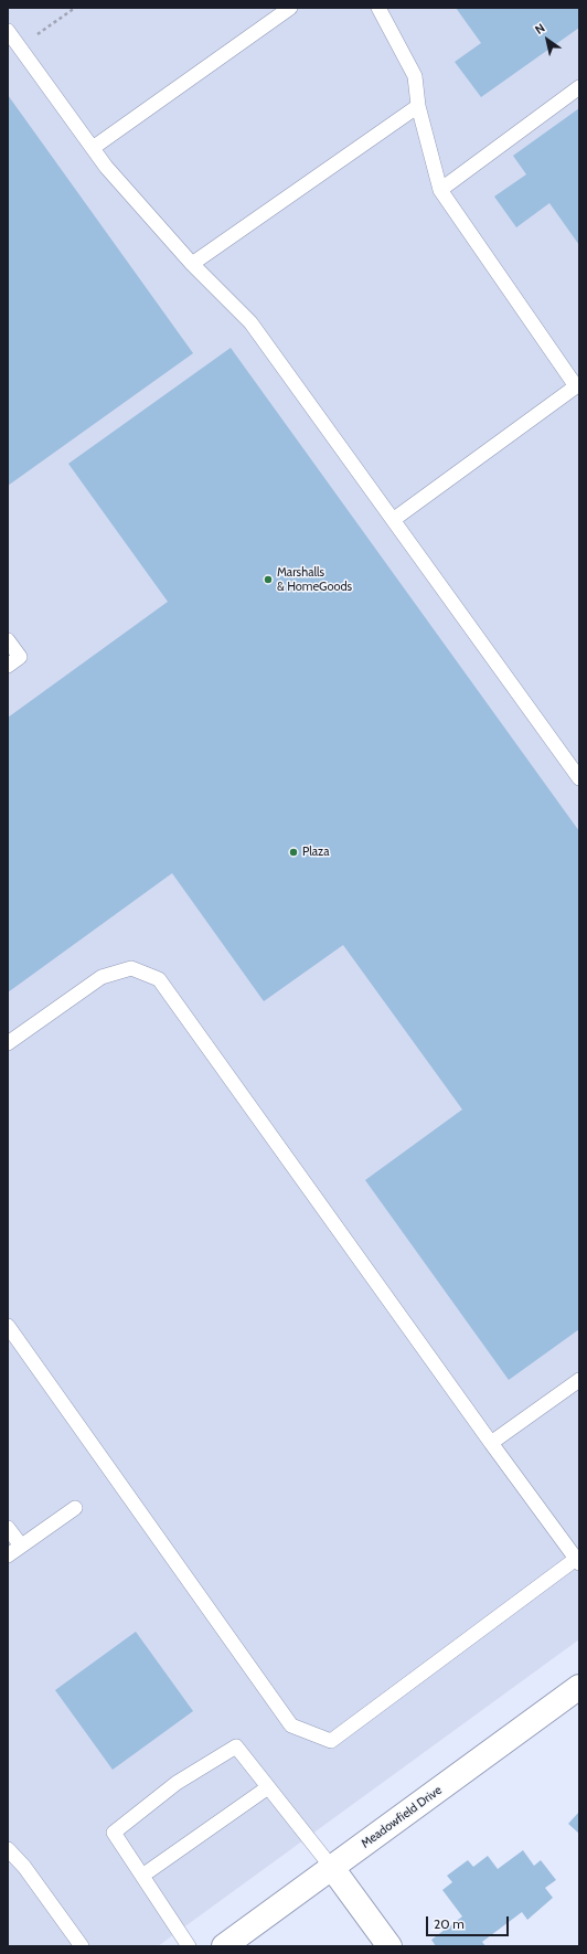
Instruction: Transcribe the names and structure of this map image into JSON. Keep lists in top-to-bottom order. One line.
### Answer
{"streets":{"street":["Meadowfield Drive"]},"places":["Marshalls & HomeGoods","Plaza"],"scale_bar":"20 m","north":"top left"}
